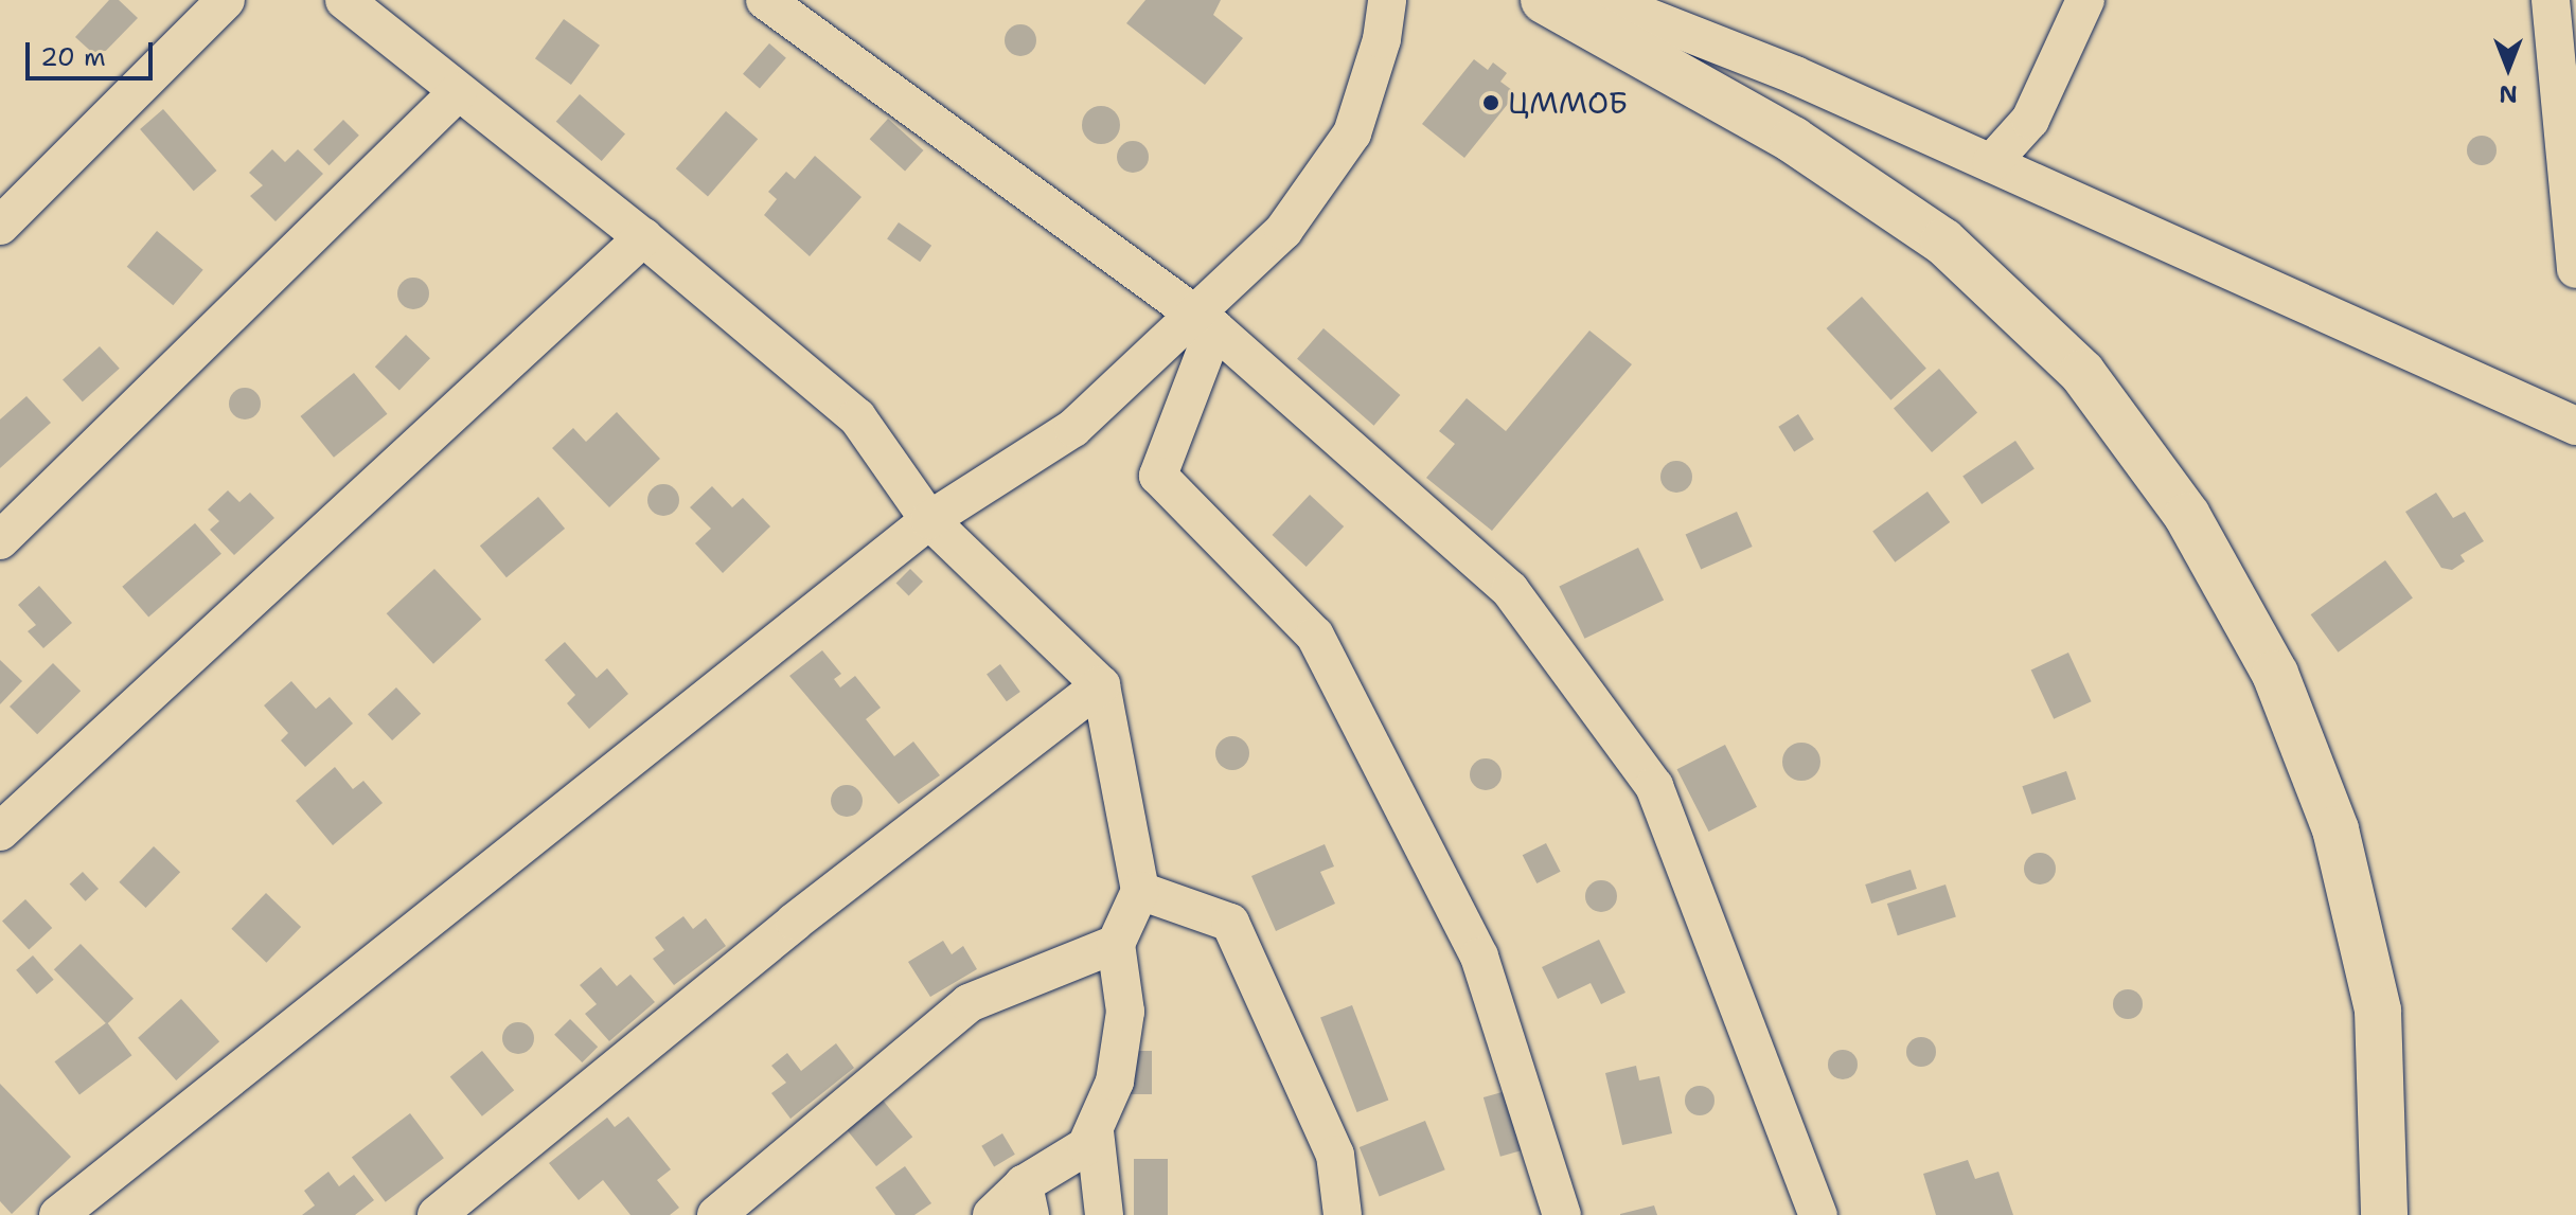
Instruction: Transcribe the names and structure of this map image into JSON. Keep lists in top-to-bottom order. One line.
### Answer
{"places":["ЦММОБ"],"scale_bar":"20 m","north":"bottom"}
